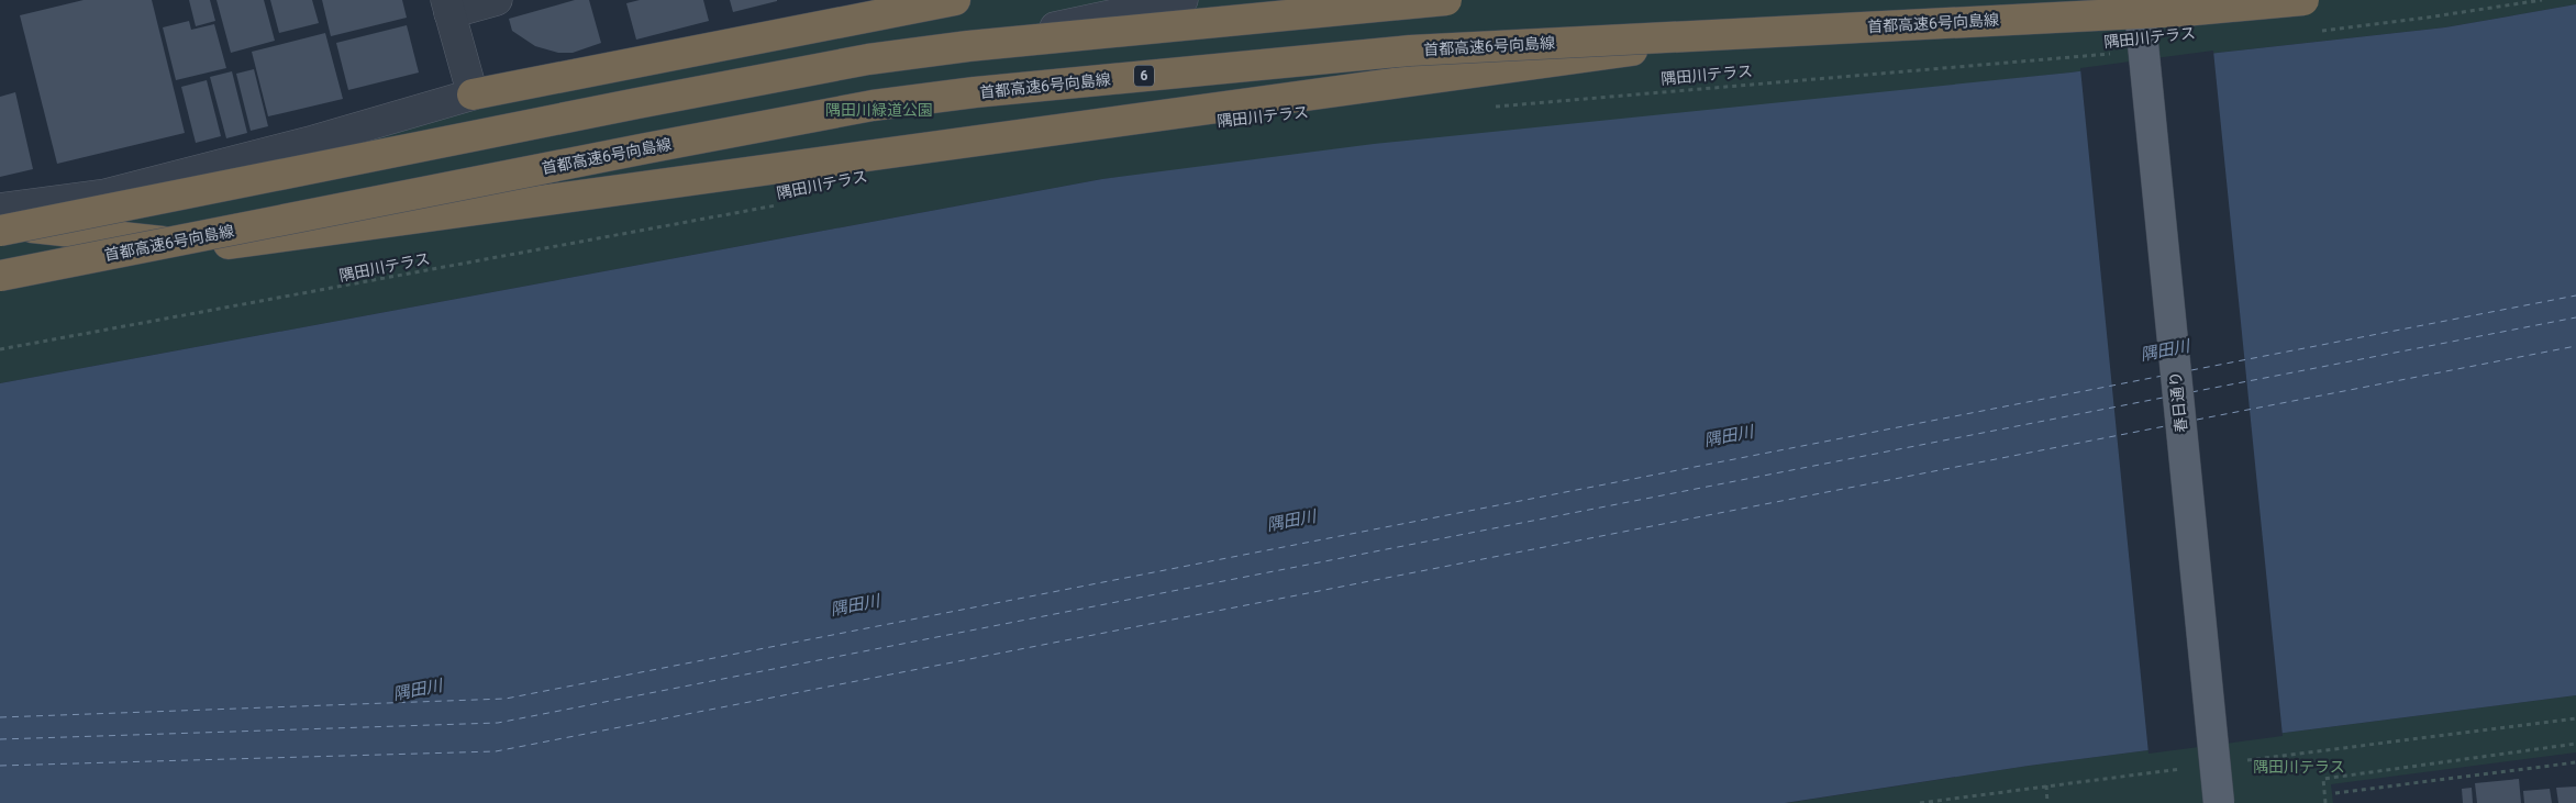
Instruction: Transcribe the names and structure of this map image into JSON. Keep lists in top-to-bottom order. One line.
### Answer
{"streets":{"highway":["首都高速6号向島線","6"],"main road":["春日通り"],"path":["隅田川テラス"]},"water":["隅田川"],"parks":["隅田川緑道公園","隅田川テラス"]}
